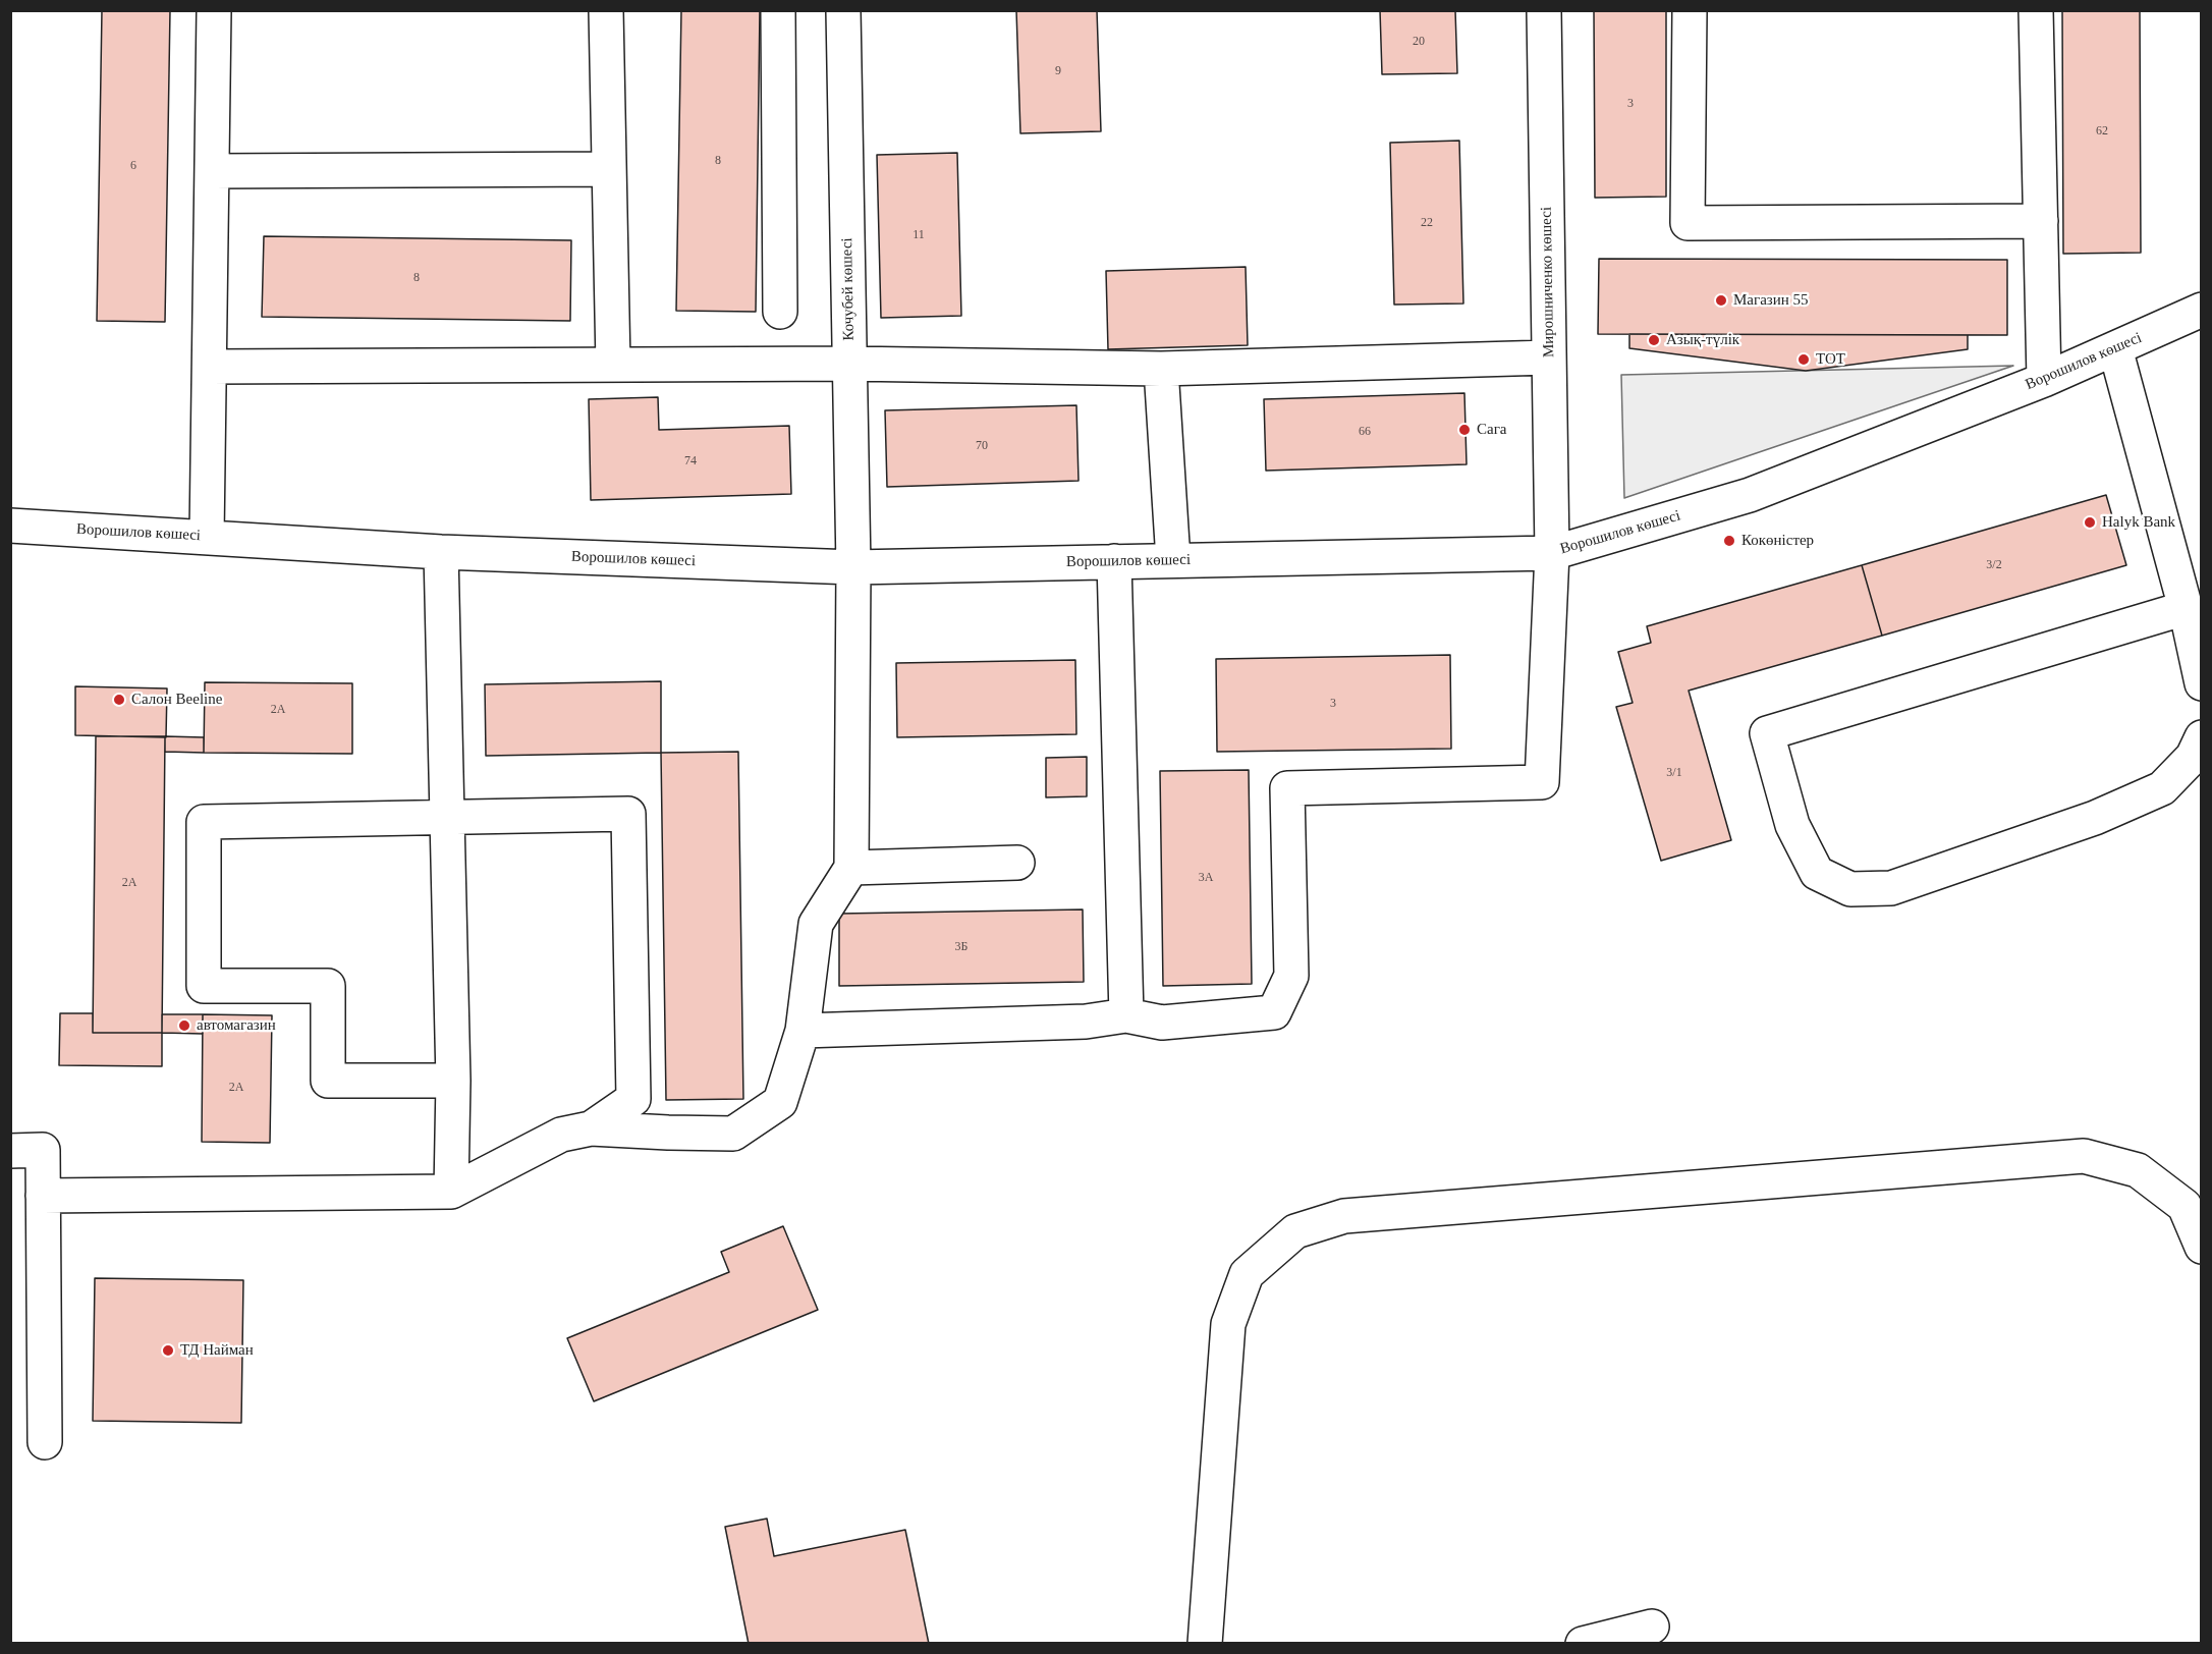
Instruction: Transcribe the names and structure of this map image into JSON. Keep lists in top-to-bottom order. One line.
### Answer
{"streets":{"street":["Мирошниченко көшесі","Кочубей көшесі","Ворошилов көшесі"]},"crossings":[["Мирошниченко көшесі","Ворошилов көшесі"],["Кочубей көшесі","Ворошилов көшесі"]],"places":["Магазин 55","Азық-түлік","ТОТ","Сага","Halyk Bank","Кокөністер","Cалон Beeline","автомагазин","ТД Найман"],"house_numbers":["20","9","3","62","8","6","22","11","8","66","70","74","3/2","3","2А","3/1","3А","2А","3Б","2А"]}
